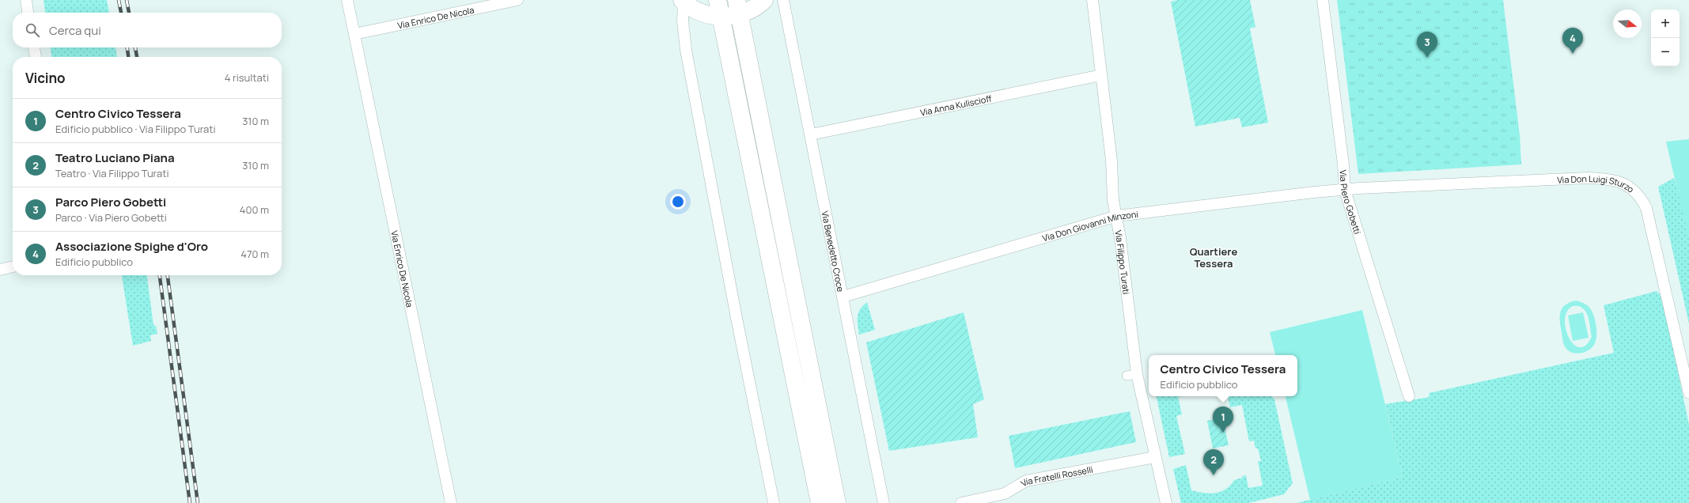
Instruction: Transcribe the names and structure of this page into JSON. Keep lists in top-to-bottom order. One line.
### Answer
{"streets":{"street":["Via Enrico De Nicola","Via Anna Kuliscioff","Via Don Luigi Sturzo","Via Piero Gobetti","Via Don Giovanni Minzoni","Via Benedetto Croce","Via Filippo Turati","Via Fratelli Rosselli"]},"crossings":[["Via Anna Kuliscioff","Via Benedetto Croce"],["Via Anna Kuliscioff","Via Filippo Turati"],["Via Don Luigi Sturzo","Via Piero Gobetti"],["Via Don Luigi Sturzo","Via Don Giovanni Minzoni"],["Via Piero Gobetti","Via Don Giovanni Minzoni"],["Via Don Giovanni Minzoni","Via Benedetto Croce"],["Via Don Giovanni Minzoni","Via Filippo Turati"],["Via Filippo Turati","Via Fratelli Rosselli"]],"districts":["Quartiere Tessera"],"north":"right","page":{"map_buttons":["+","−"],"search":"Cerca qui","pins":["4","3","1","2"],"heading":["Vicino","4 risultati"],"list":[{"mark":"1","name":"Centro Civico Tessera","note":"Edificio pubblico · Via Filippo Turati","value":"310 m"},{"mark":"2","name":"Teatro Luciano Piana","note":"Teatro · Via Filippo Turati","value":"310 m"},{"mark":"3","name":"Parco Piero Gobetti","note":"Parco · Via Piero Gobetti","value":"400 m"},{"mark":"4","name":"Associazione Spighe d'Oro","note":"Edificio pubblico","value":"470 m"}],"popup":["Centro Civico Tessera","Edificio pubblico"]}}
